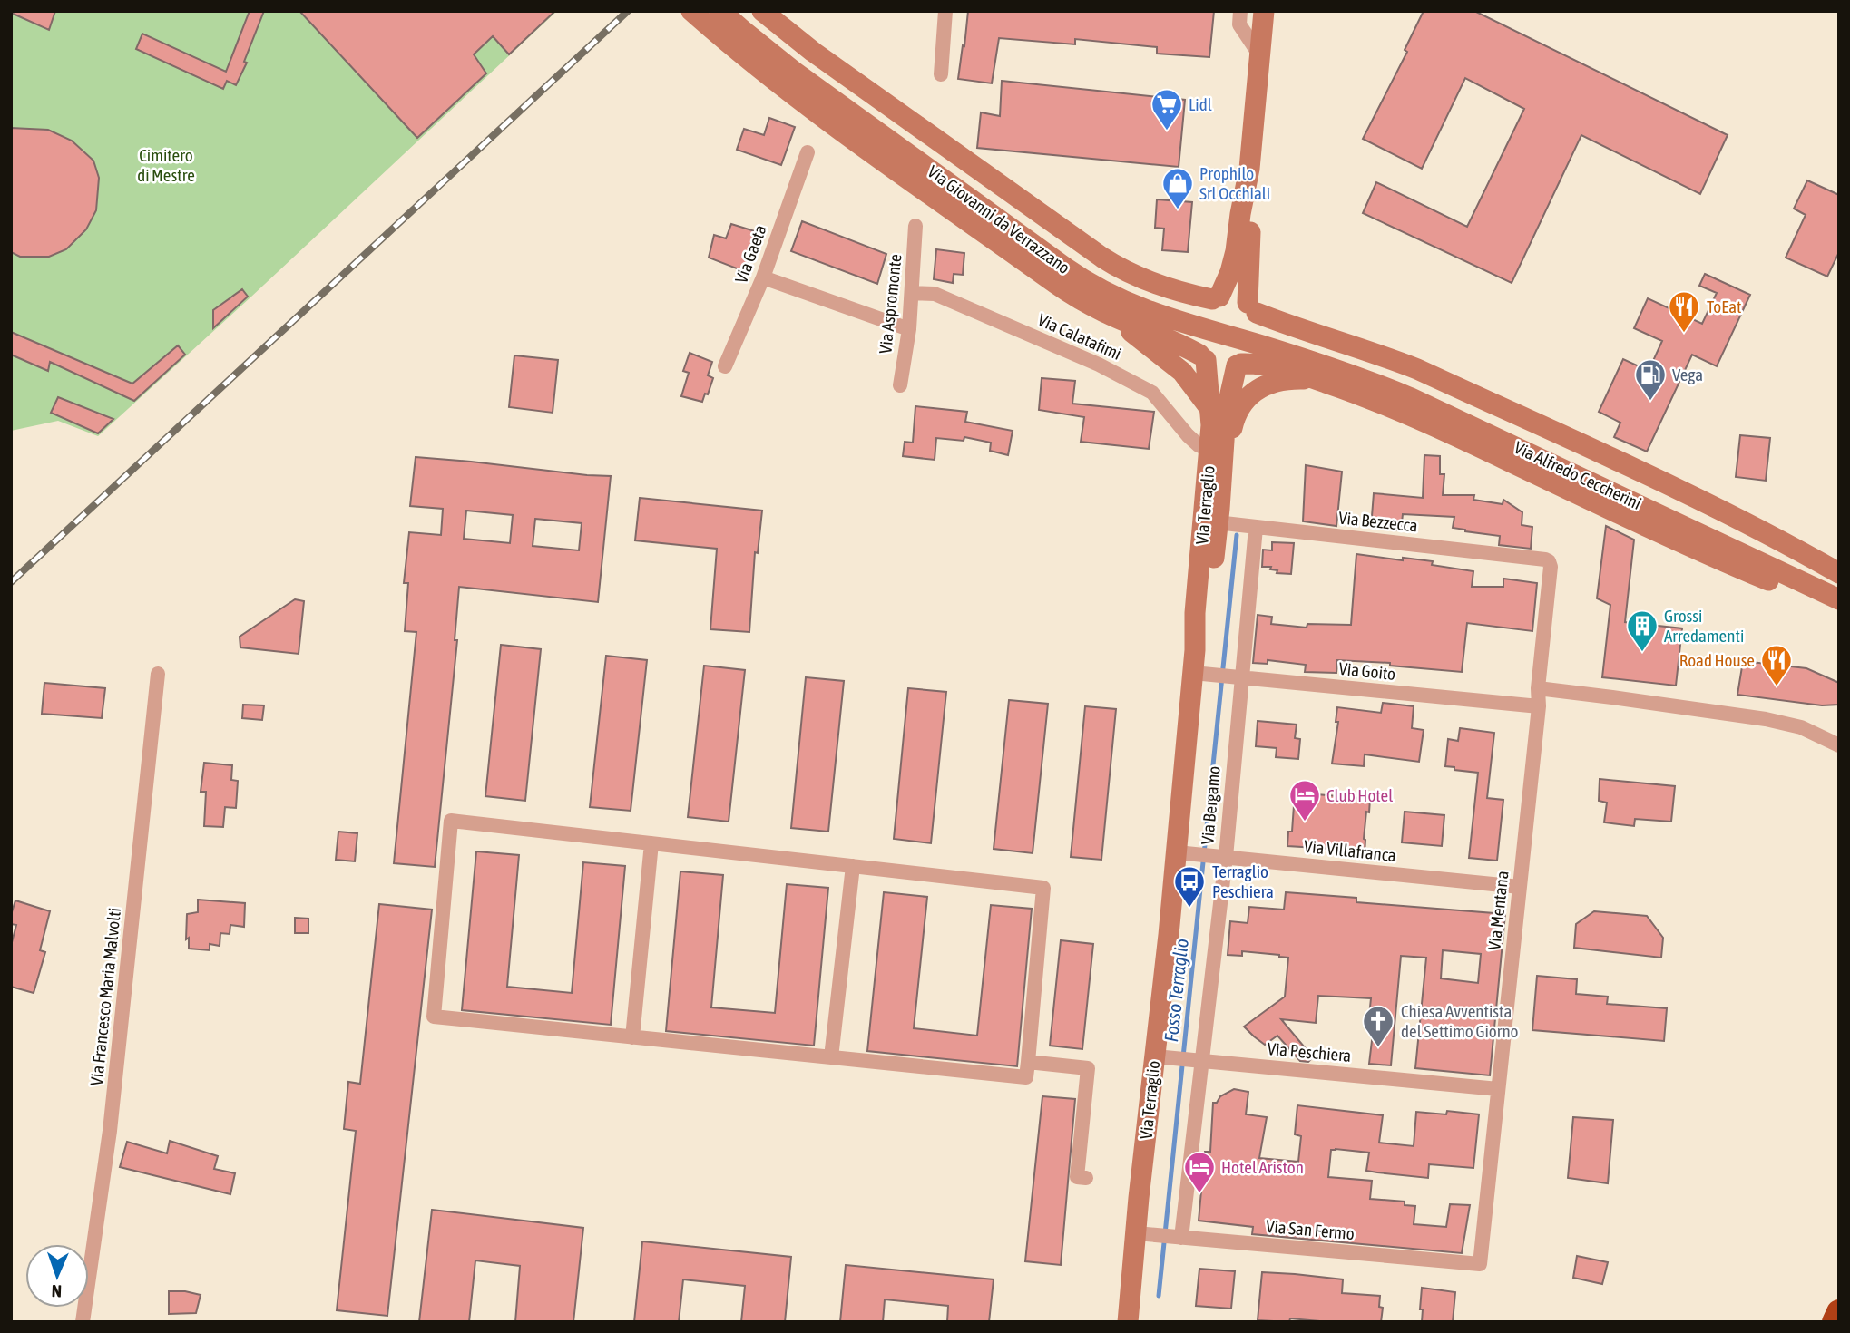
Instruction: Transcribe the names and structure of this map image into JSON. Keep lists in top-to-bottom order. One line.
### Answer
{"streets":{"main road":["Via Giovanni da Verrazzano","Via Alfredo Ceccherini","Via Terraglio"],"street":["Via Gaeta","Via Aspromonte","Via Calatafimi","Via Bezzecca","Via Goito","Via Bergamo","Via Villafranca","Via Mentana","Via Francesco Maria Malvolti","Via Peschiera","Via San Fermo"]},"crossings":[["Via Giovanni da Verrazzano","Via Alfredo Ceccherini"],["Via Aspromonte","Via Calatafimi"],["Via Calatafimi","Via Terraglio"],["Via Terraglio","Via Bezzecca"],["Via Terraglio","Via Goito"],["Via Terraglio","Via Villafranca"],["Via Terraglio","Via Peschiera"],["Via Terraglio","Via San Fermo"],["Via Bezzecca","Via Bergamo"],["Via Bezzecca","Via Mentana"],["Via Goito","Via Bergamo"],["Via Goito","Via Mentana"],["Via Bergamo","Via Villafranca"],["Via Bergamo","Via Peschiera"],["Via Bergamo","Via San Fermo"],["Via Villafranca","Via Mentana"],["Via Mentana","Via Peschiera"],["Via Mentana","Via San Fermo"]],"water":["Fosso Terraglio"],"parks":["Cimitero di Mestre"],"places":{"supermarket":["Lidl"],"shop":["Prophilo Srl Occhiali"],"restaurant":["ToEat","Road House"],"fuel station":["Vega"],"building":["Grossi Arredamenti"],"hotel":["Club Hotel","Hotel Ariston"],"bus stop":["Terraglio Peschiera"],"church":["Chiesa Avventista del Settimo Giorno"]},"north":"bottom"}
